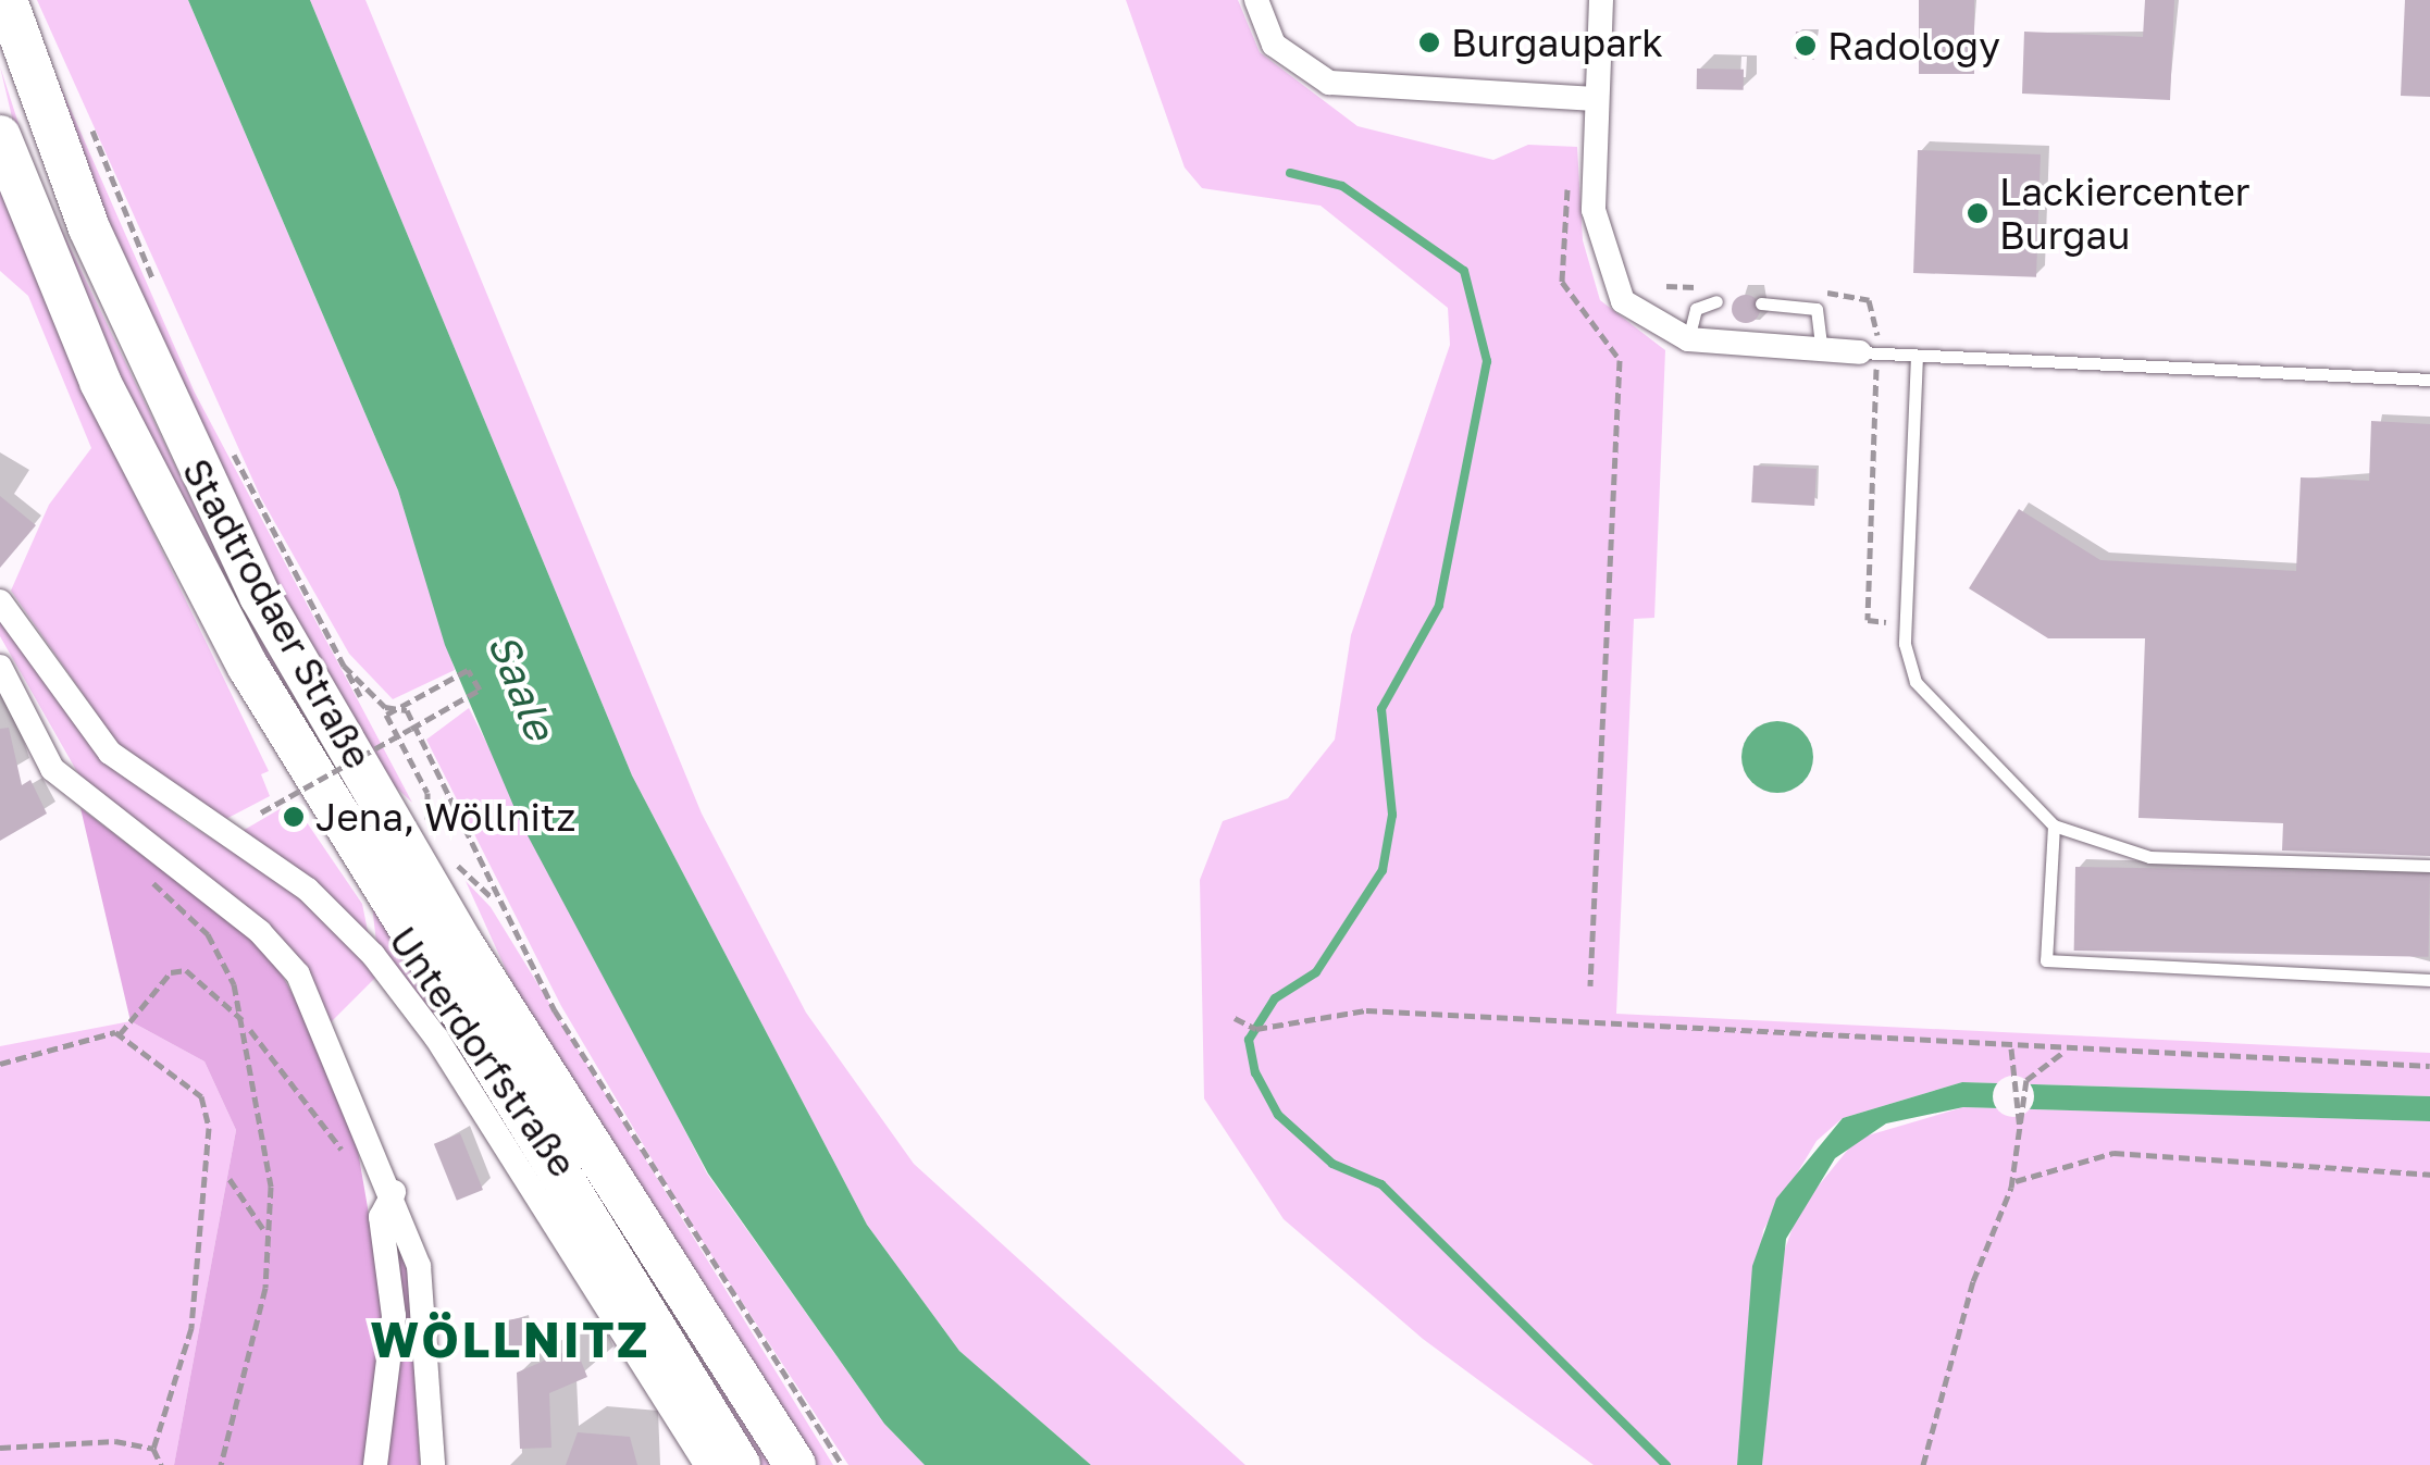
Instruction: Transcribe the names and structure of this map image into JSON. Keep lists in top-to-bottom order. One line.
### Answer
{"streets":{"main road":["Stadtrodaer Straße"],"street":["Unterdorfstraße"]},"districts":["WÖLLNITZ"],"water":["Saale"],"places":["Burgaupark","Radology","Lackiercenter Burgau","Jena, Wöllnitz"]}
